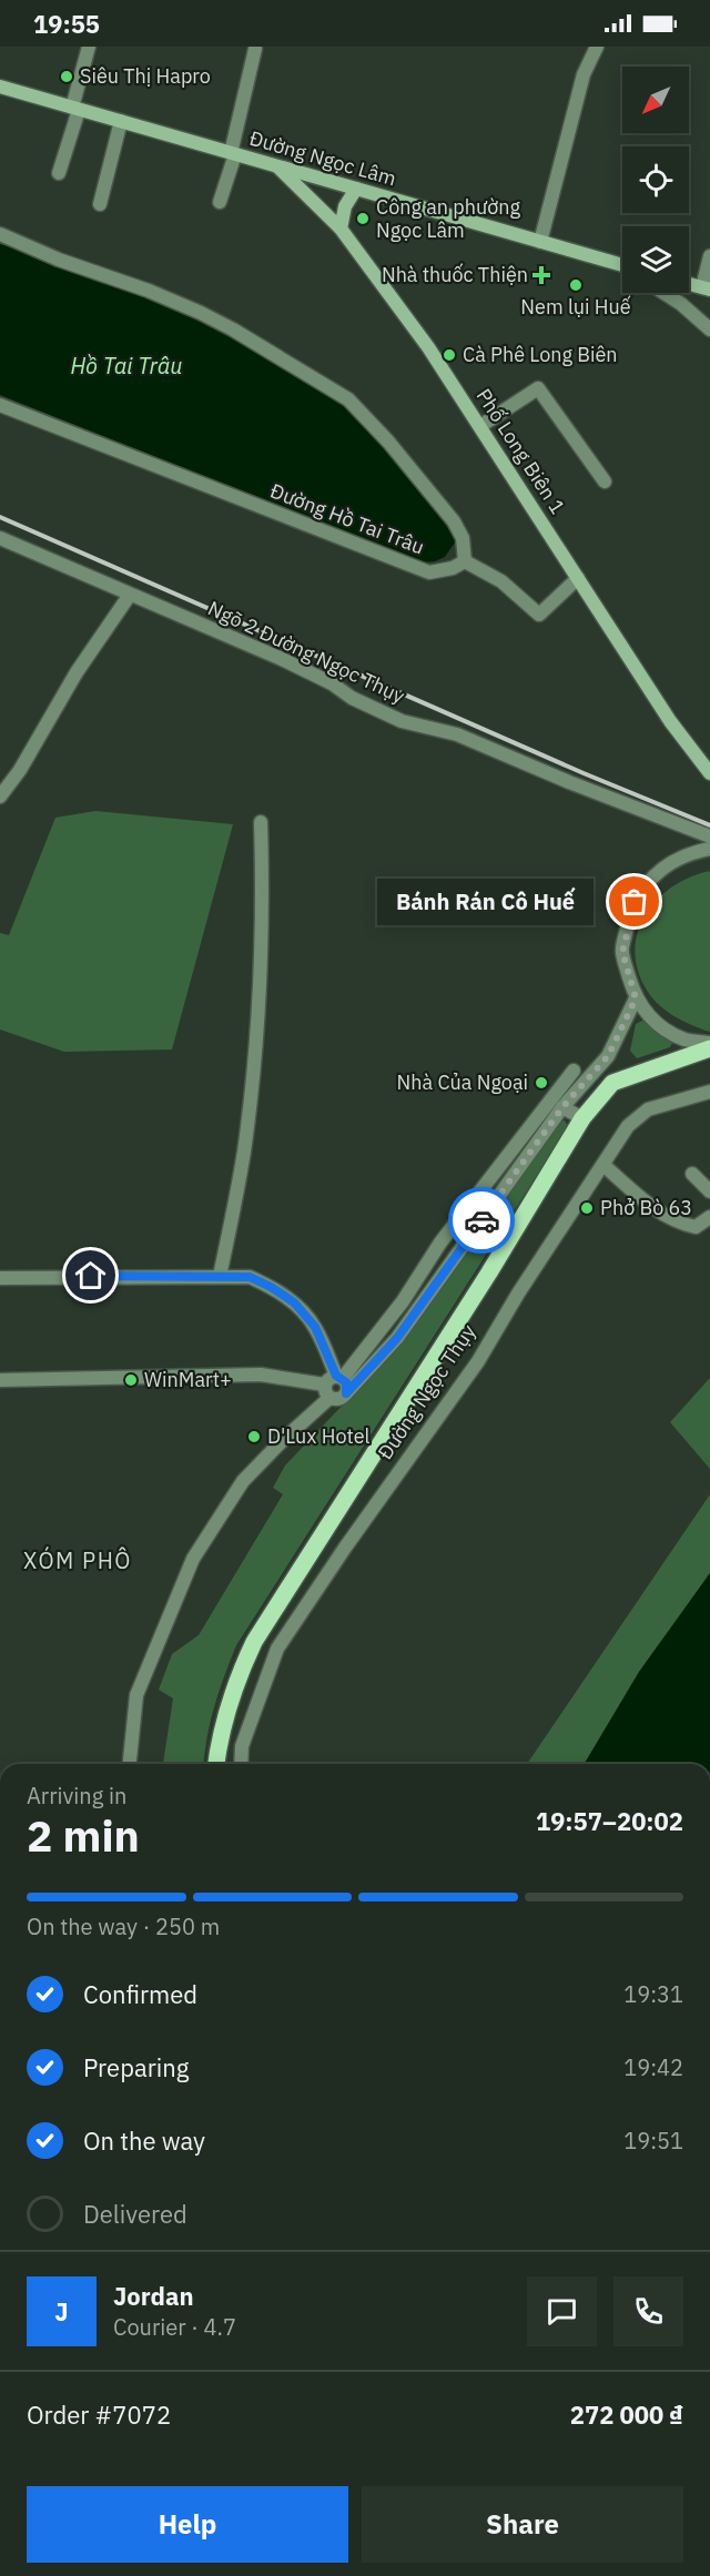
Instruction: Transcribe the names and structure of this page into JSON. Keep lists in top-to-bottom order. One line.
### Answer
{"streets":{"main road":["Đường Ngọc Lâm","Phố Long Biên 1","Đường Ngọc Thụy"],"street":["Đường Hồ Tai Trâu","Ngõ 2 Đường Ngọc Thụy"]},"crossings":[["Đường Ngọc Lâm","Phố Long Biên 1"]],"districts":["XÓM PHÔ"],"water":["Hồ Tai Trâu"],"places":{"other":["Siêu Thị Hapro","Công an phường Ngọc Lâm","Nem lụi Huế","Cà Phê Long Biên","Bánh Rán Cô Huế","Nhà Của Ngoại","Phở Bò 63","WinMart+","D'Lux Hotel"],"health":["Nhà thuốc Thiện"]},"north":"bottom left","page":{"status":"19:55","bubble":"Bánh Rán Cô Huế","heading":["2 min","Arriving in","19:57–20:02"],"panel":["Jordan","Courier · 4.7","Order #7072","272 000 ₫"],"bar":"On the way · 250 m","list":[["Confirmed","19:31"],["Preparing","19:42"],["On the way","19:51"],"Delivered"],"round":"J","buttons":["Help","Share"]}}
